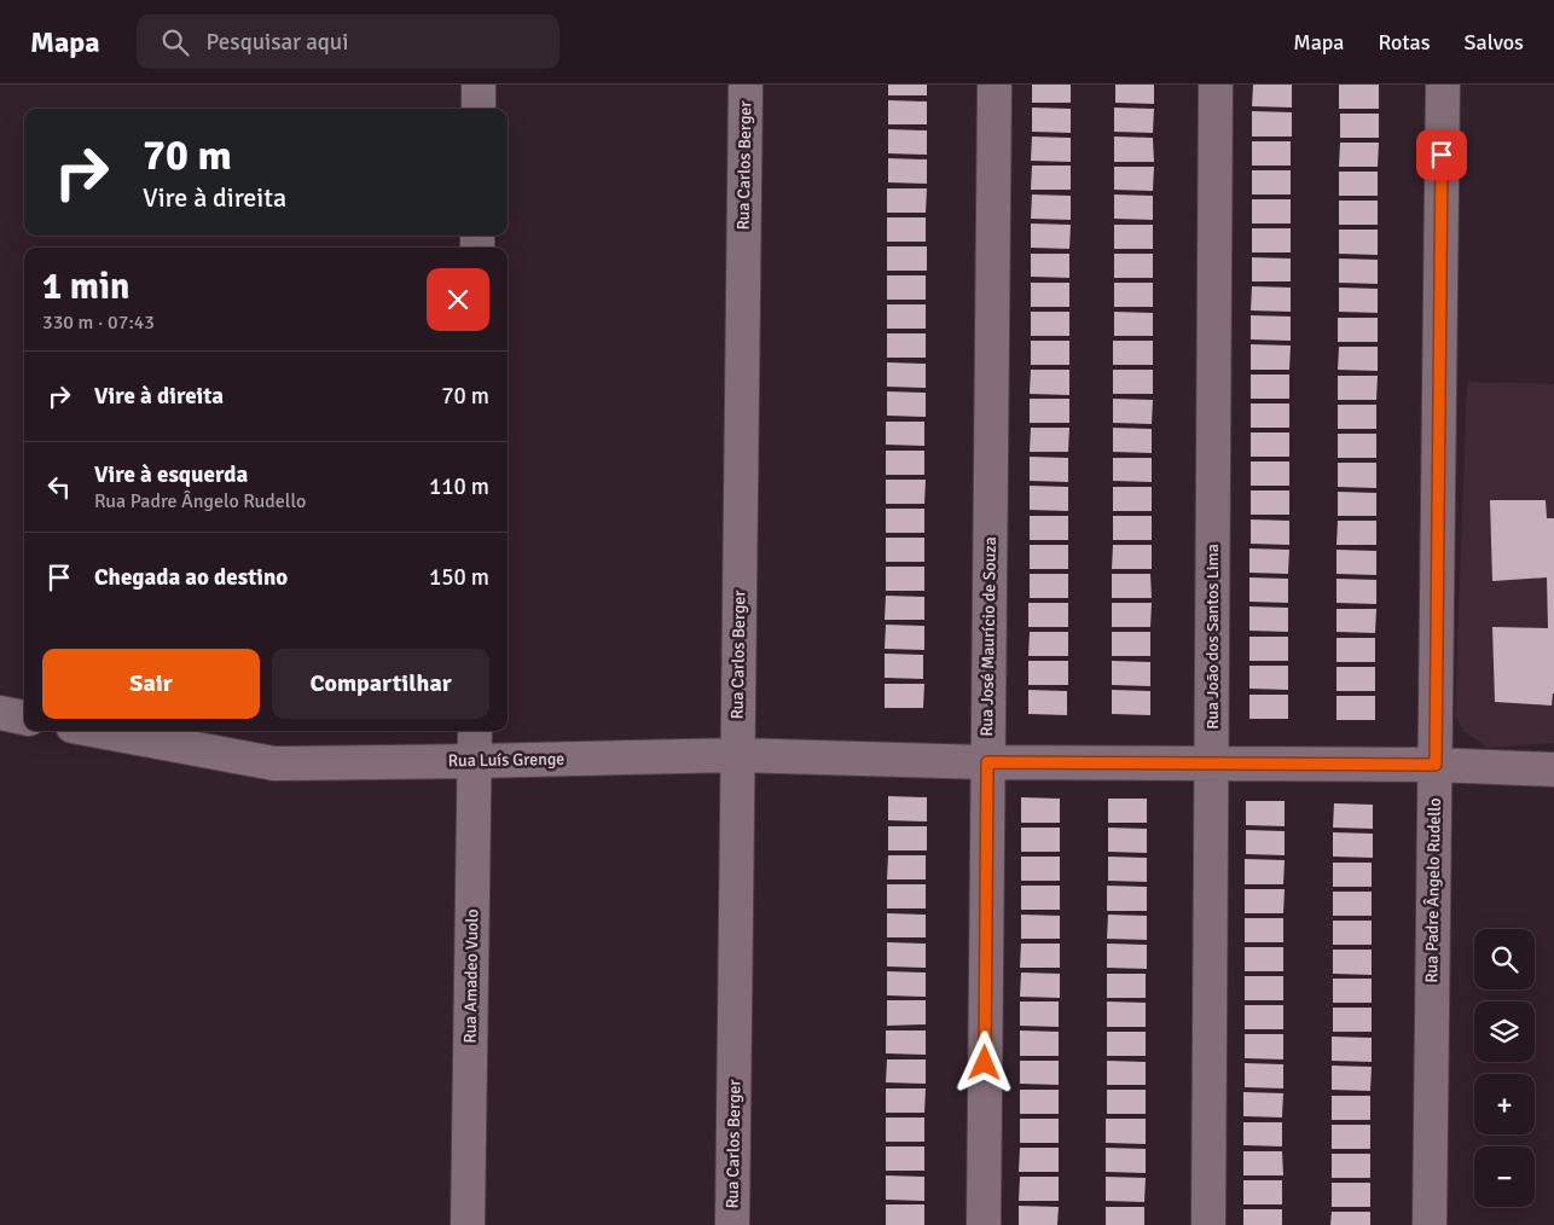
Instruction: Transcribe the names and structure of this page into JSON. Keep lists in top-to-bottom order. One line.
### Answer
{"streets":{"street":["Rua Carlos Berger","Rua José Maurício de Souza","Rua João dos Santos Lima","Rua Luís Grenge","Rua Padre Ângelo Rudello","Rua Amadeo Vuolo"]},"crossings":[["Rua Carlos Berger","Rua Luís Grenge"],["Rua José Maurício de Souza","Rua Luís Grenge"],["Rua João dos Santos Lima","Rua Luís Grenge"],["Rua Luís Grenge","Rua Padre Ângelo Rudello"],["Rua Luís Grenge","Rua Amadeo Vuolo"]],"page":{"header":"Mapa","search":"Pesquisar aqui","nav":["Mapa","Rotas","Salvos"],"turn":["70 m","Vire à direita"],"heading":["1 min","330 m · 07:43"],"list":[{"name":"Vire à direita","value":"70 m"},{"name":"Vire à esquerda","note":"Rua Padre Ângelo Rudello","value":"110 m"},{"name":"Chegada ao destino","value":"150 m"}],"buttons":["Sair","Compartilhar"],"map_buttons":["+","−"]}}
